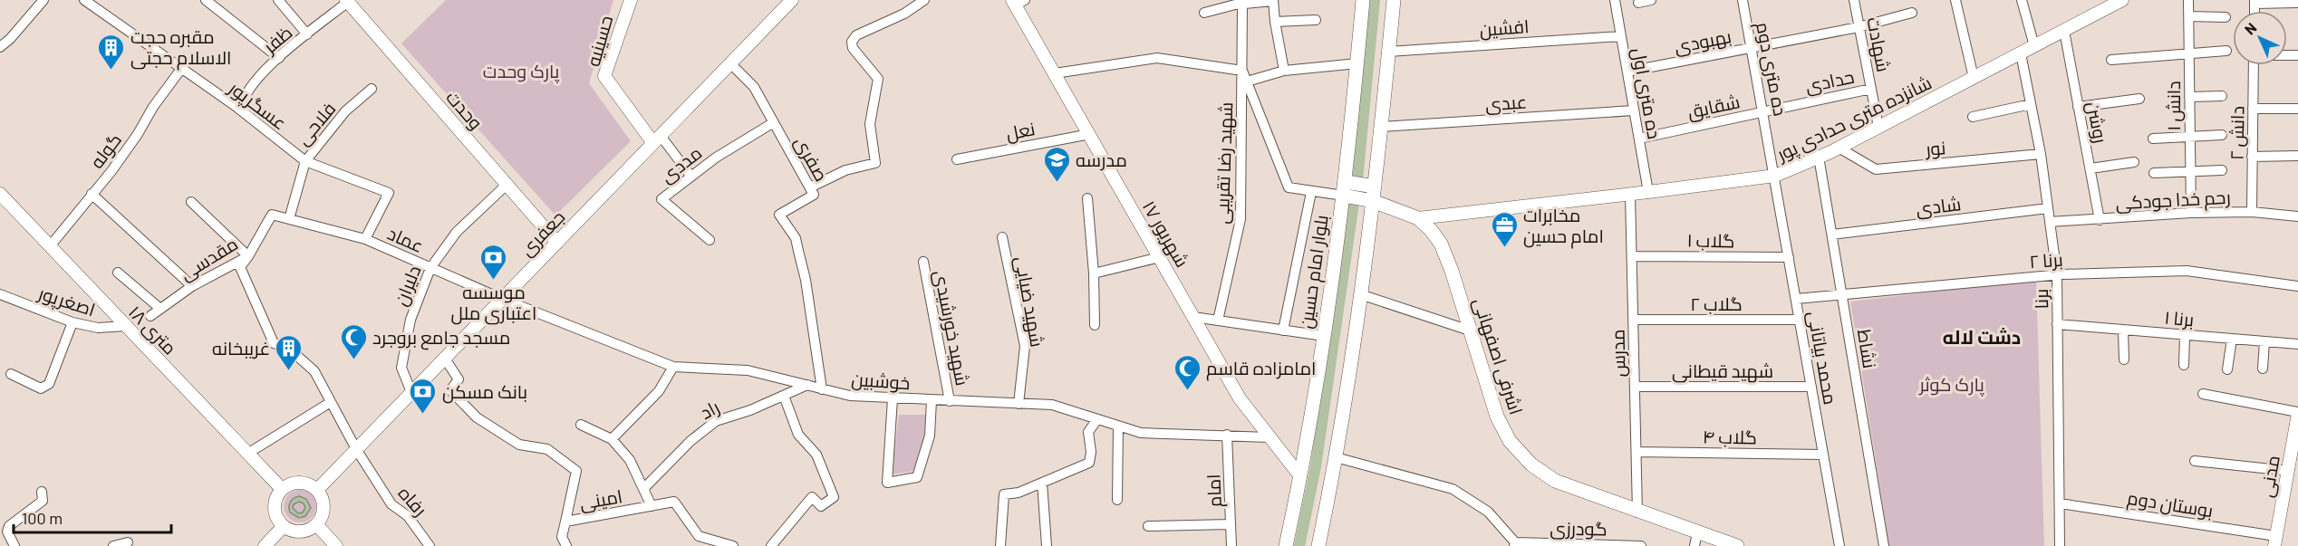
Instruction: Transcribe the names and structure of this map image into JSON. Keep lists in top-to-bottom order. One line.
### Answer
{"streets":{"main road":["بلوار امام حسین","اشرفی اصفهانی"],"street":["افشین","ظفر","حسینیه","بهبودی","شهادت","ده متری دوم","حدادی","ده متری اول","عبدی","عسگرپور","شقایق","دانش ۱","وحدت","شانزده متری حدادی پور","روشن","فلاحی","نعل","دانش ۲","نور","گوله","صفری","شهید رضا تقریبی","مددی","رحم خدا جودکی","شادی","جعفری","۱۷ شهریور","عماد","گلاب ۱","مقدسی","برنا ۲","دلیران","برنا","اصغرپور","شهید ضیایی","گلاب ۲","برنا ۱","شهید خورشیدی","۱۸ متری","نشاط","مدرس","محمد بیاتانی","شهید قیطانی","خوشبین","راد","گلاب ۴","مدنی","امام","امینی","رفاه","بوستان دوم","گودرزی"]},"crossings":[["افشین","ده متری اول"],["ظفر","عسگرپور"],["ظفر","وحدت"],["حسینیه","جعفری"],["بهبودی","شهادت"],["بهبودی","ده متری دوم"],["بهبودی","ده متری اول"],["شهادت","حدادی"],["شهادت","شانزده متری حدادی پور"],["ده متری دوم","حدادی"],["ده متری دوم","شقایق"],["ده متری دوم","شانزده متری حدادی پور"],["ده متری دوم","محمد بیاتانی"],["حدادی","شقایق"],["ده متری اول","عبدی"],["ده متری اول","شقایق"],["ده متری اول","شانزده متری حدادی پور"],["عسگرپور","فلاحی"],["عسگرپور","گوله"],["عسگرپور","عماد"],["دانش ۱","رحم خدا جودکی"],["وحدت","جعفری"],["وحدت","دلیران"],["شانزده متری حدادی پور","روشن"],["شانزده متری حدادی پور","نور"],["شانزده متری حدادی پور","برنا"],["شانزده متری حدادی پور","نشاط"],["شانزده متری حدادی پور","مدرس"],["شانزده متری حدادی پور","اشرفی اصفهانی"],["شانزده متری حدادی پور","محمد بیاتانی"],["روشن","رحم خدا جودکی"],["فلاحی","عماد"],["فلاحی","مقدسی"],["نعل","۱۷ شهریور"],["دانش ۲","رحم خدا جودکی"],["نور","برنا"],["گوله","۱۸ متری"],["صفری","مددی"],["صفری","جعفری"],["صفری","خوشبین"],["رحم خدا جودکی","برنا"],["شادی","برنا"],["شادی","نشاط"],["جعفری","عماد"],["جعفری","دلیران"],["جعفری","۱۸ متری"],["جعفری","خوشبین"],["جعفری","امینی"],["جعفری","رفاه"],["۱۷ شهریور","بلوار امام حسین"],["۱۷ شهریور","خوشبین"],["عماد","مقدسی"],["عماد","دلیران"],["عماد","خوشبین"],["گلاب ۱","مدرس"],["گلاب ۱","محمد بیاتانی"],["مقدسی","رفاه"],["برنا ۲","برنا"],["برنا ۲","نشاط"],["برنا ۲","محمد بیاتانی"],["بلوار امام حسین","اشرفی اصفهانی"],["برنا","برنا ۱"],["برنا","بوستان دوم"],["اصغرپور","۱۸ متری"],["شهید ضیایی","خوشبین"],["گلاب ۲","مدرس"],["گلاب ۲","محمد بیاتانی"],["شهید خورشیدی","خوشبین"],["مدرس","اشرفی اصفهانی"],["مدرس","شهید قیطانی"],["مدرس","گلاب ۴"],["محمد بیاتانی","شهید قیطانی"],["محمد بیاتانی","گلاب ۴"],["خوشبین","راد"],["خوشبین","امام"],["مدنی","بوستان دوم"]],"districts":["دشت لاله"],"parks":["پارک وحدت","پارک کوثر"],"places":{"building":["مقبره حجت الاسلام حجتی","غریبخانه"],"school or university":["مدرسه"],"office":["مخابرات امام حسین"],"bank":["موسسه اعتباری ملل","بانک مسکن"],"mosque":["مسجد جامع بروجرد","امامزاده قاسم"]},"scale_bar":"100 m","north":"top left"}
